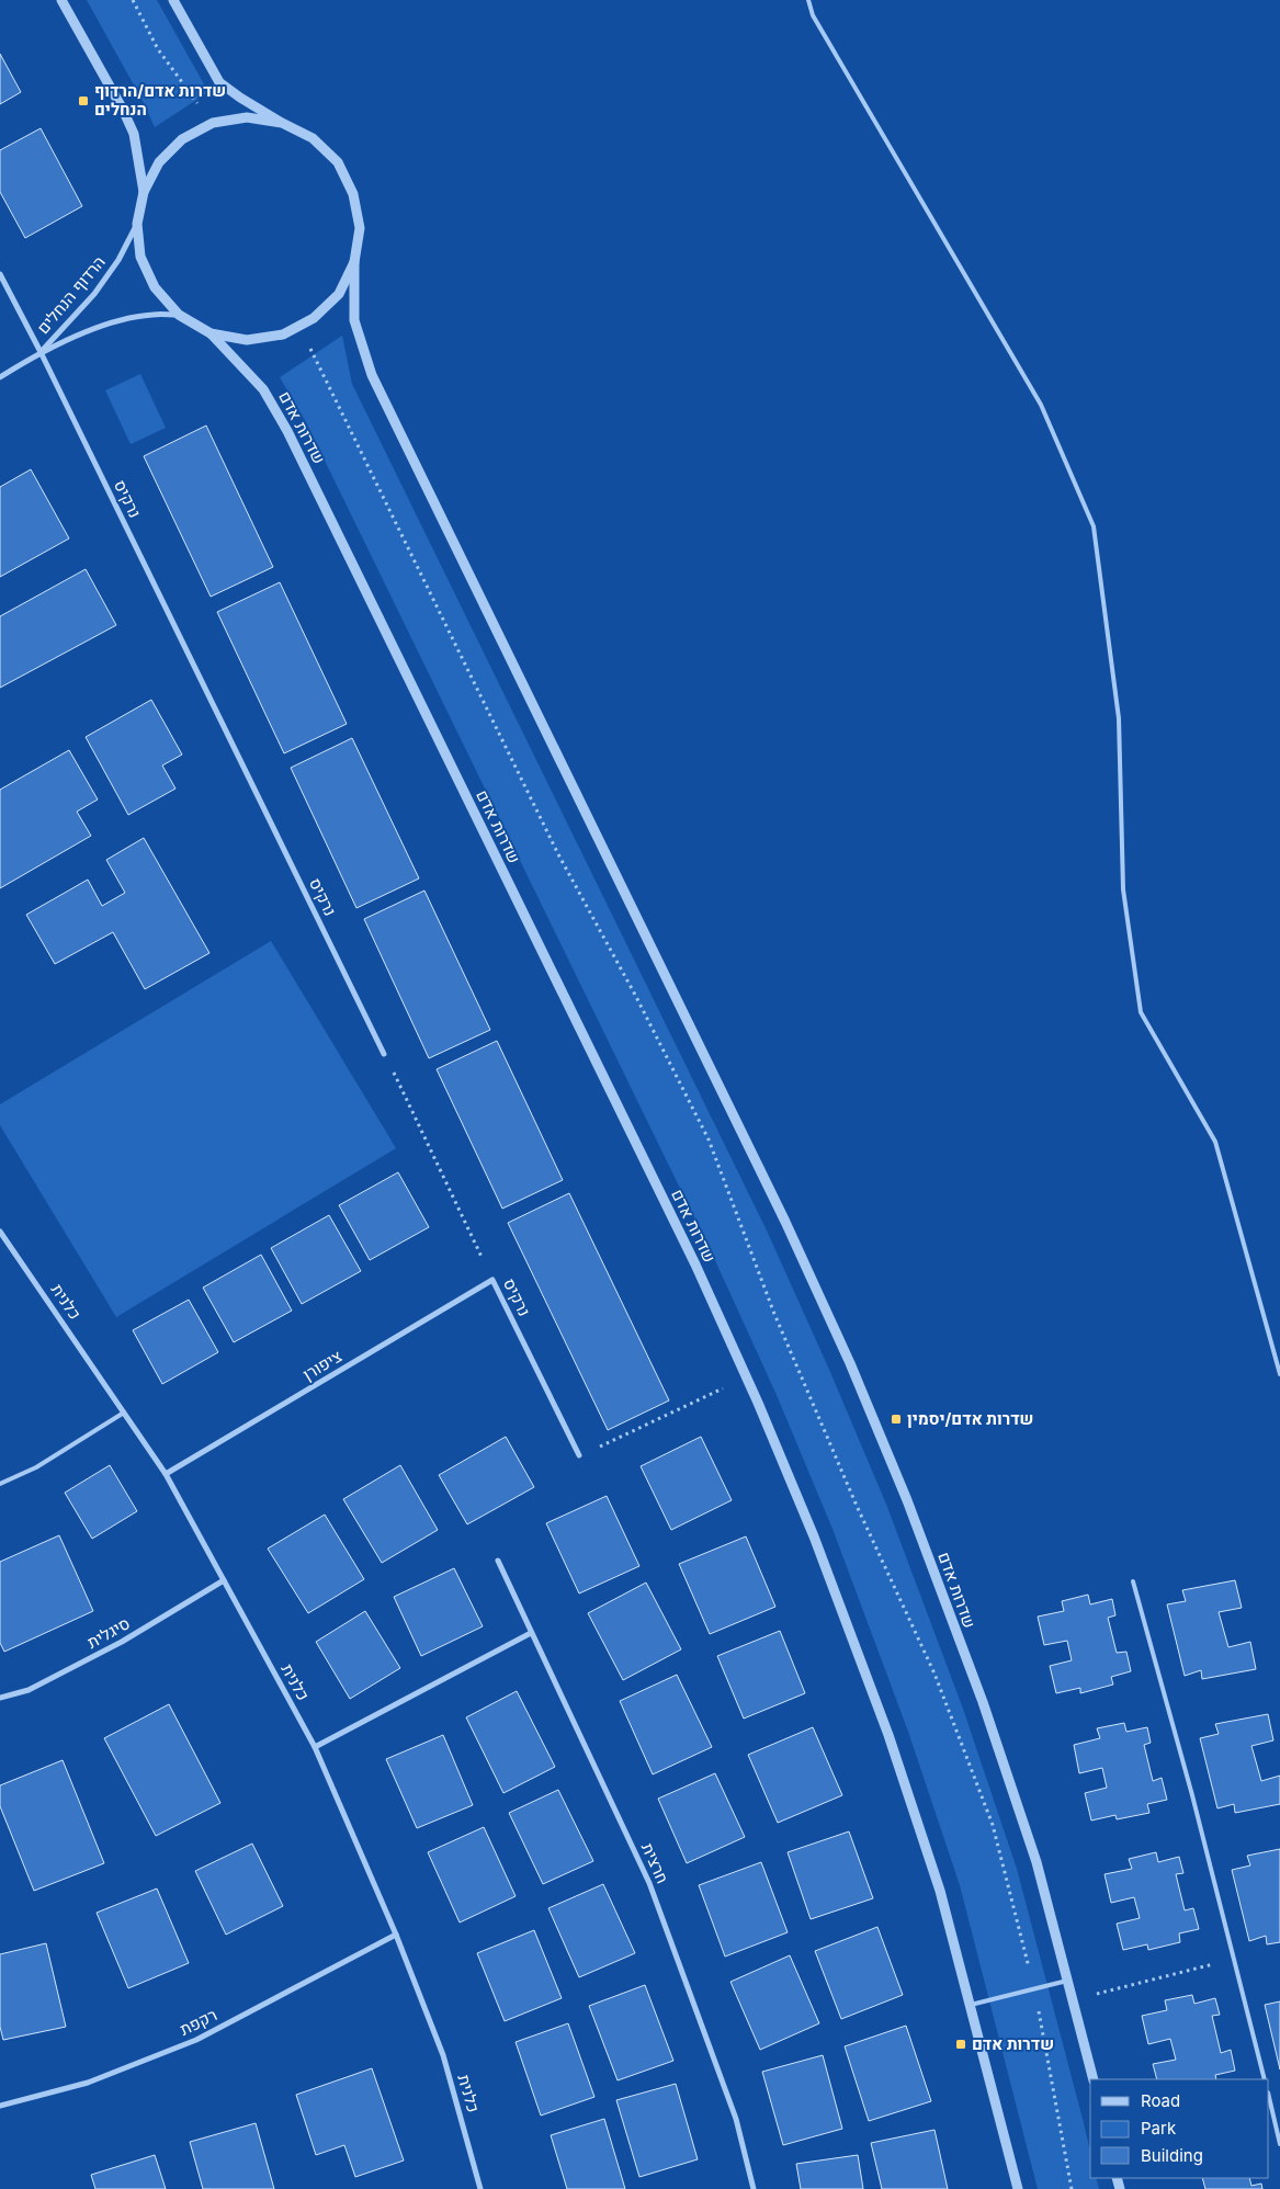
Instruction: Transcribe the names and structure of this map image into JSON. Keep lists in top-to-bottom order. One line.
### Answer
{"streets":{"street":["הרדוף הנחלים","שדרות אדם","נרקיס","כלנית","ציפורן","סיגלית","חרצית","רקפת"]},"crossings":[["הרדוף הנחלים","שדרות אדם"],["הרדוף הנחלים","נרקיס"],["נרקיס","ציפורן"],["כלנית","ציפורן"],["כלנית","סיגלית"],["כלנית","רקפת"]],"places":{"transit":["שדרות אדם/הרדוף הנחלים","שדרות אדם/יסמין","שדרות אדם"]},"legend":["Road","Park","Building"]}
